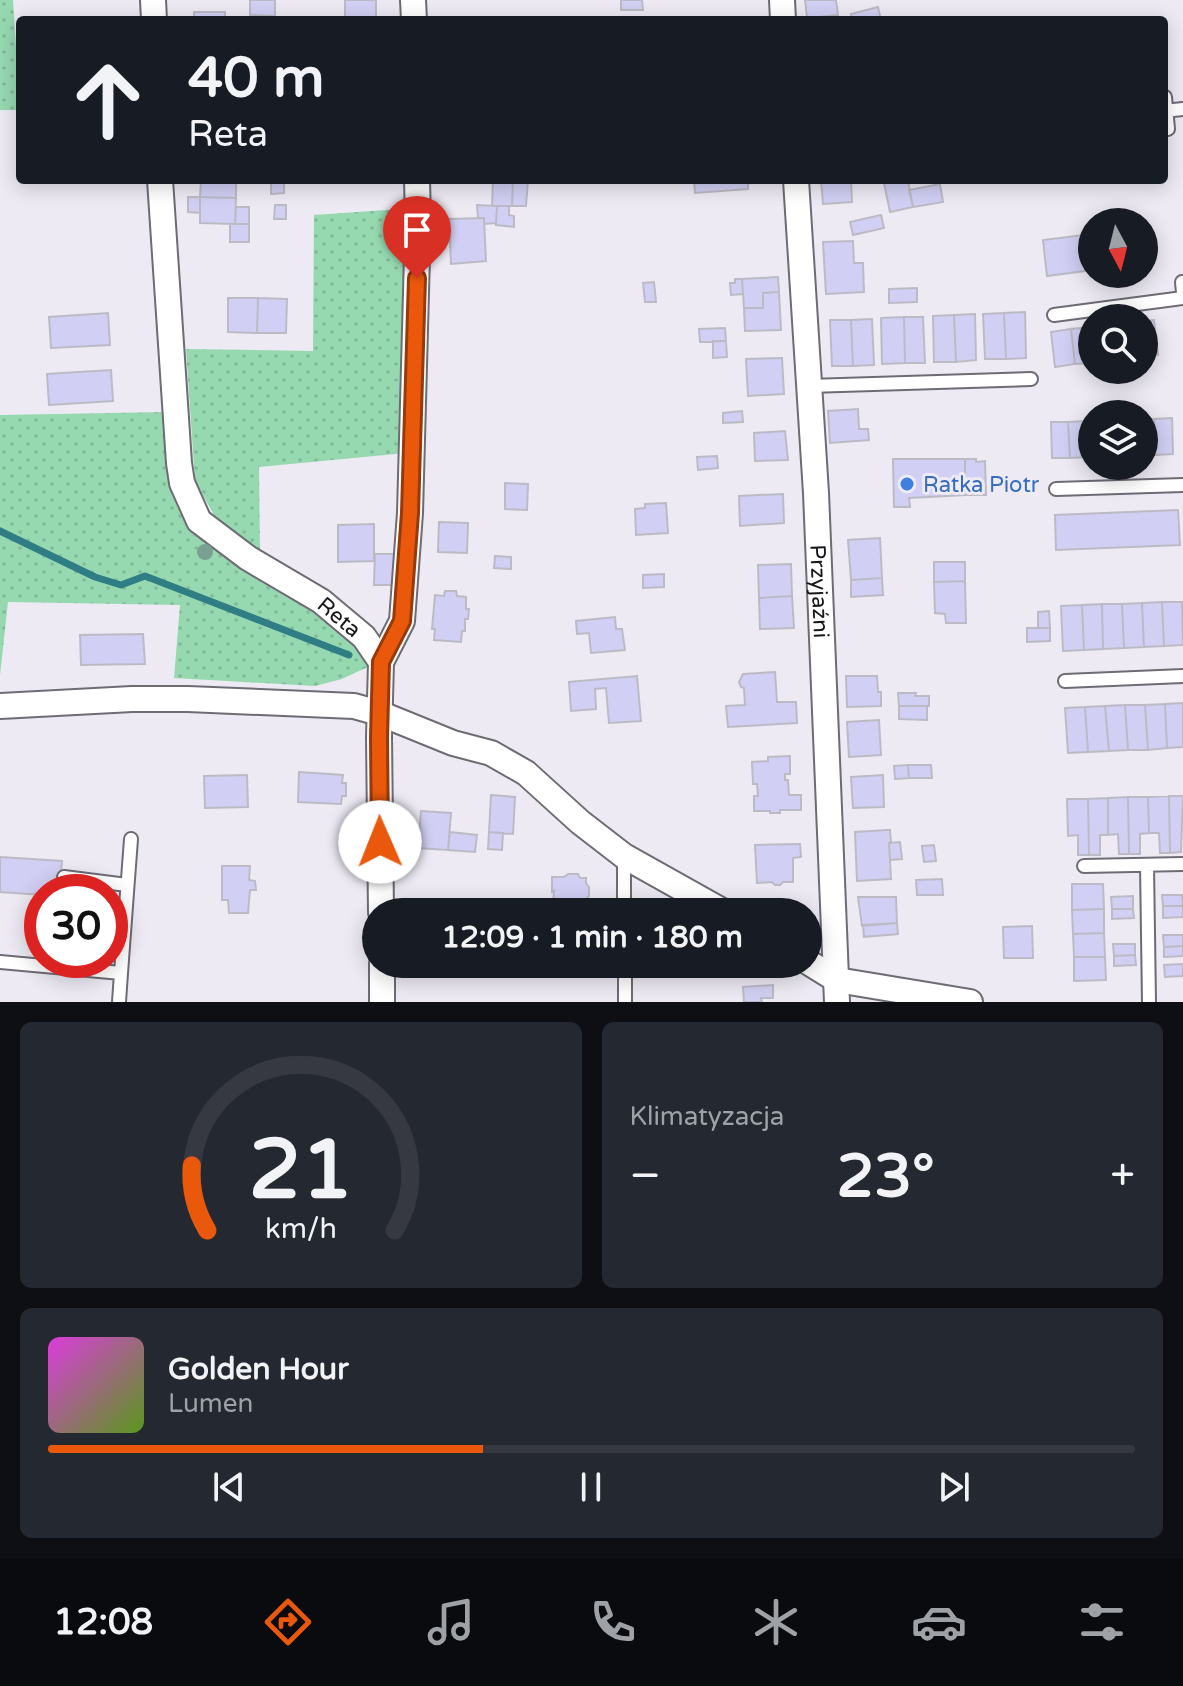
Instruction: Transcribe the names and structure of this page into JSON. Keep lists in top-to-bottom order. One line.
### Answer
{"streets":{"street":["Przyjaźni","Reta"]},"places":["Ratka Piotr"],"north":"bottom","page":{"turn":["40 m","Reta"],"limit":"30","trip":"12:09 · 1 min · 180 m","tile":"Klimatyzacja","heat":["−","23°","+"],"song":["Golden Hour","Lumen"],"tabs":"12:08","gauge":["21","km/h"]}}
